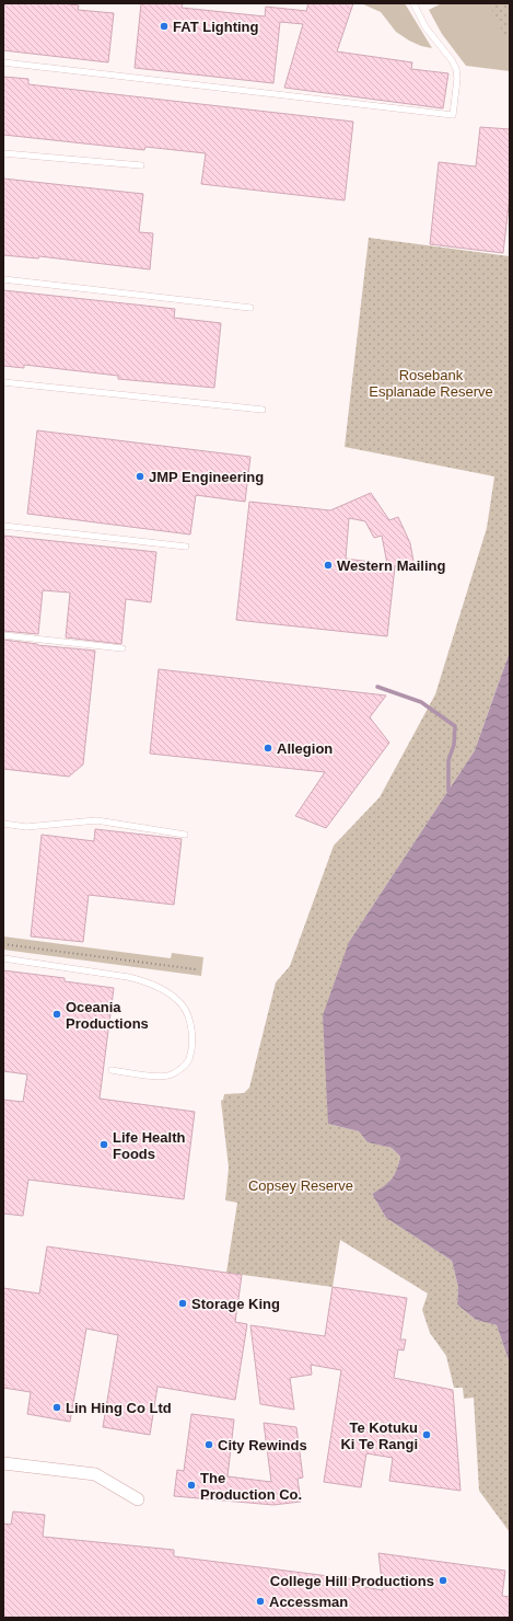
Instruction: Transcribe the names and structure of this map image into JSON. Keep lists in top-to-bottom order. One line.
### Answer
{"parks":["Rosebank Esplanade Reserve","Copsey Reserve"],"places":["FAT Lighting","JMP Engineering","Western Mailing","Allegion","Oceania Productions","Life Health Foods","Storage King","Lin Hing Co Ltd","Te Kotuku Ki Te Rangi","City Rewinds","The Production Co.","College Hill Productions","Accessman"]}
